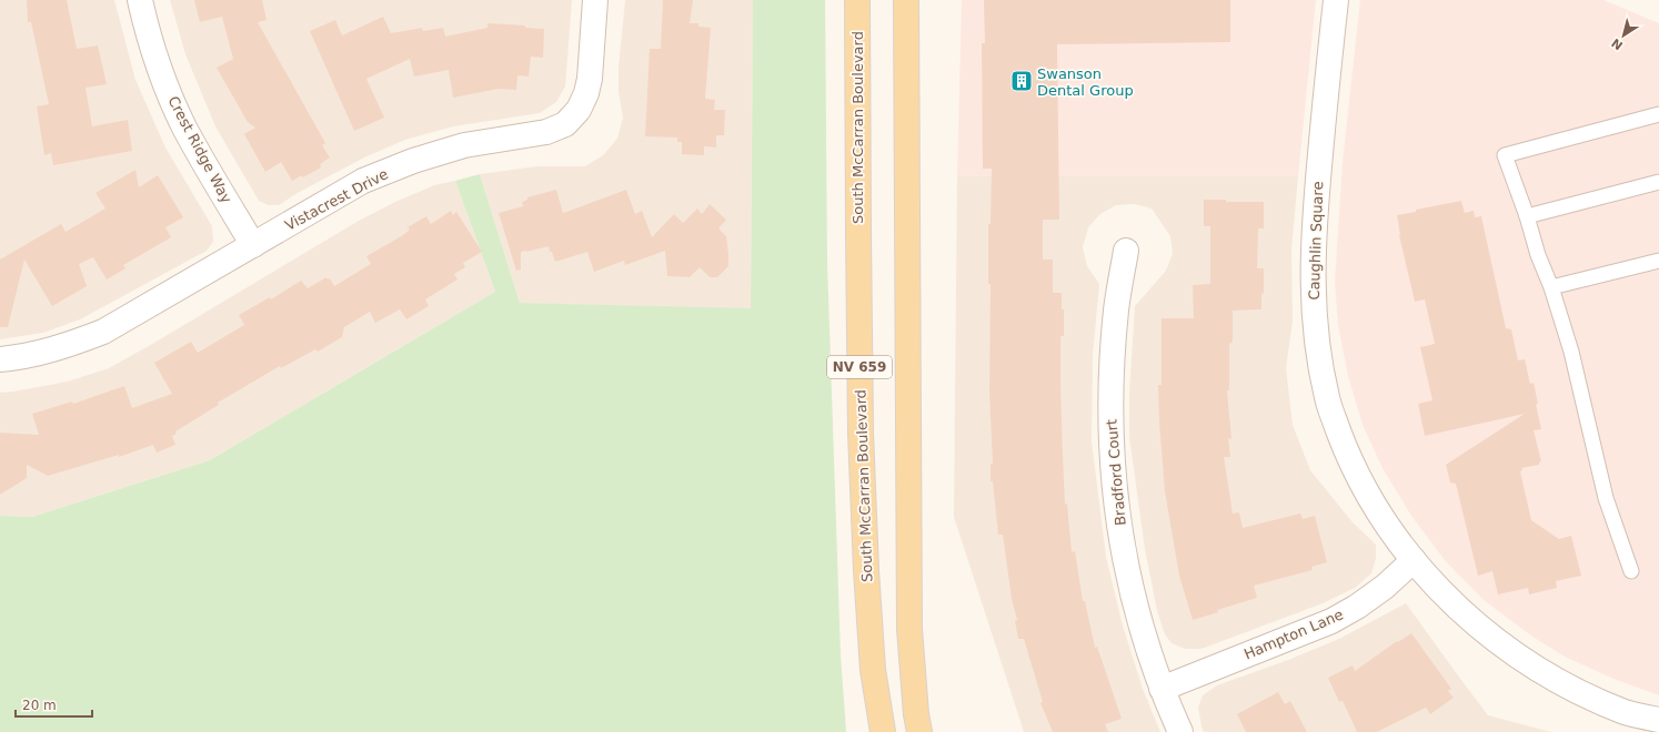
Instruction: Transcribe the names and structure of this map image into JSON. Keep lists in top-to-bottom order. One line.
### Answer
{"streets":{"main road":["South McCarran Boulevard","NV 659"],"street":["Crest Ridge Way","Vistacrest Drive","Caughlin Square","Bradford Court","Hampton Lane"]},"crossings":[["Crest Ridge Way","Vistacrest Drive"],["Caughlin Square","Hampton Lane"],["Bradford Court","Hampton Lane"]],"places":{"building":["Swanson Dental Group"]},"scale_bar":"20 m","north":"bottom left"}
